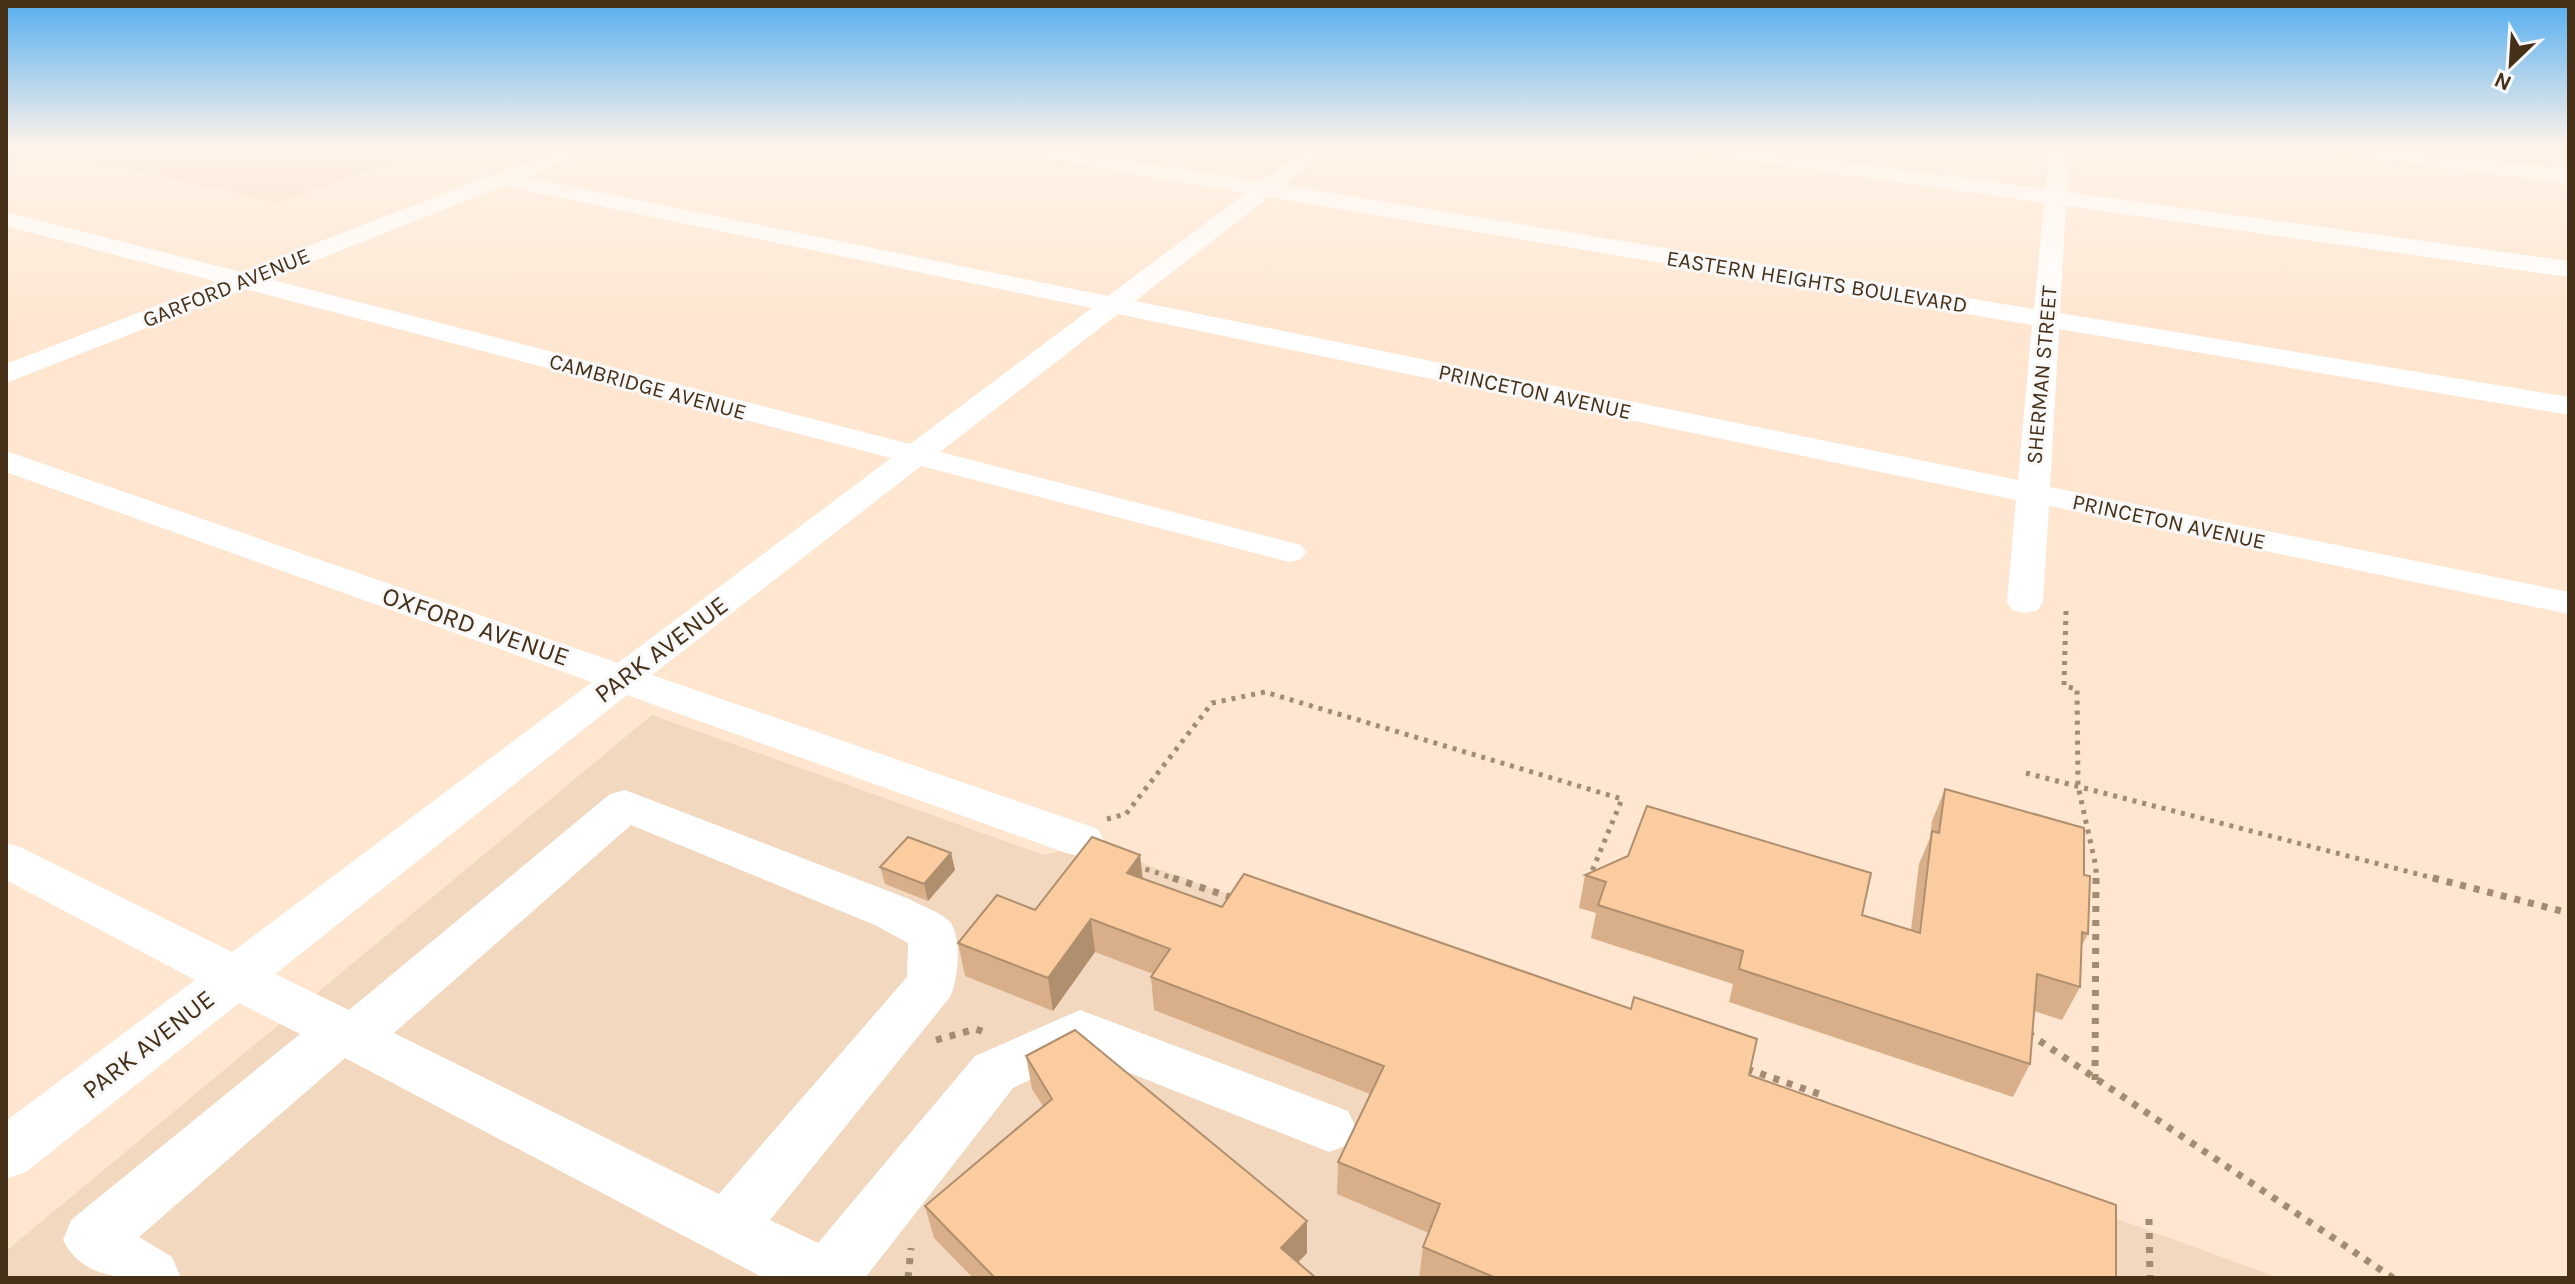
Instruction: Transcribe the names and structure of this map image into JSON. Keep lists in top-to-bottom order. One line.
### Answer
{"streets":{"street":["EASTERN HEIGHTS BOULEVARD","GARFORD AVENUE","SHERMAN STREET","CAMBRIDGE AVENUE","PRINCETON AVENUE","OXFORD AVENUE","PARK AVENUE"]},"crossings":[["EASTERN HEIGHTS BOULEVARD","SHERMAN STREET"],["GARFORD AVENUE","CAMBRIDGE AVENUE"],["SHERMAN STREET","PRINCETON AVENUE"],["CAMBRIDGE AVENUE","PARK AVENUE"],["PRINCETON AVENUE","PARK AVENUE"],["OXFORD AVENUE","PARK AVENUE"]],"north":"bottom left"}
